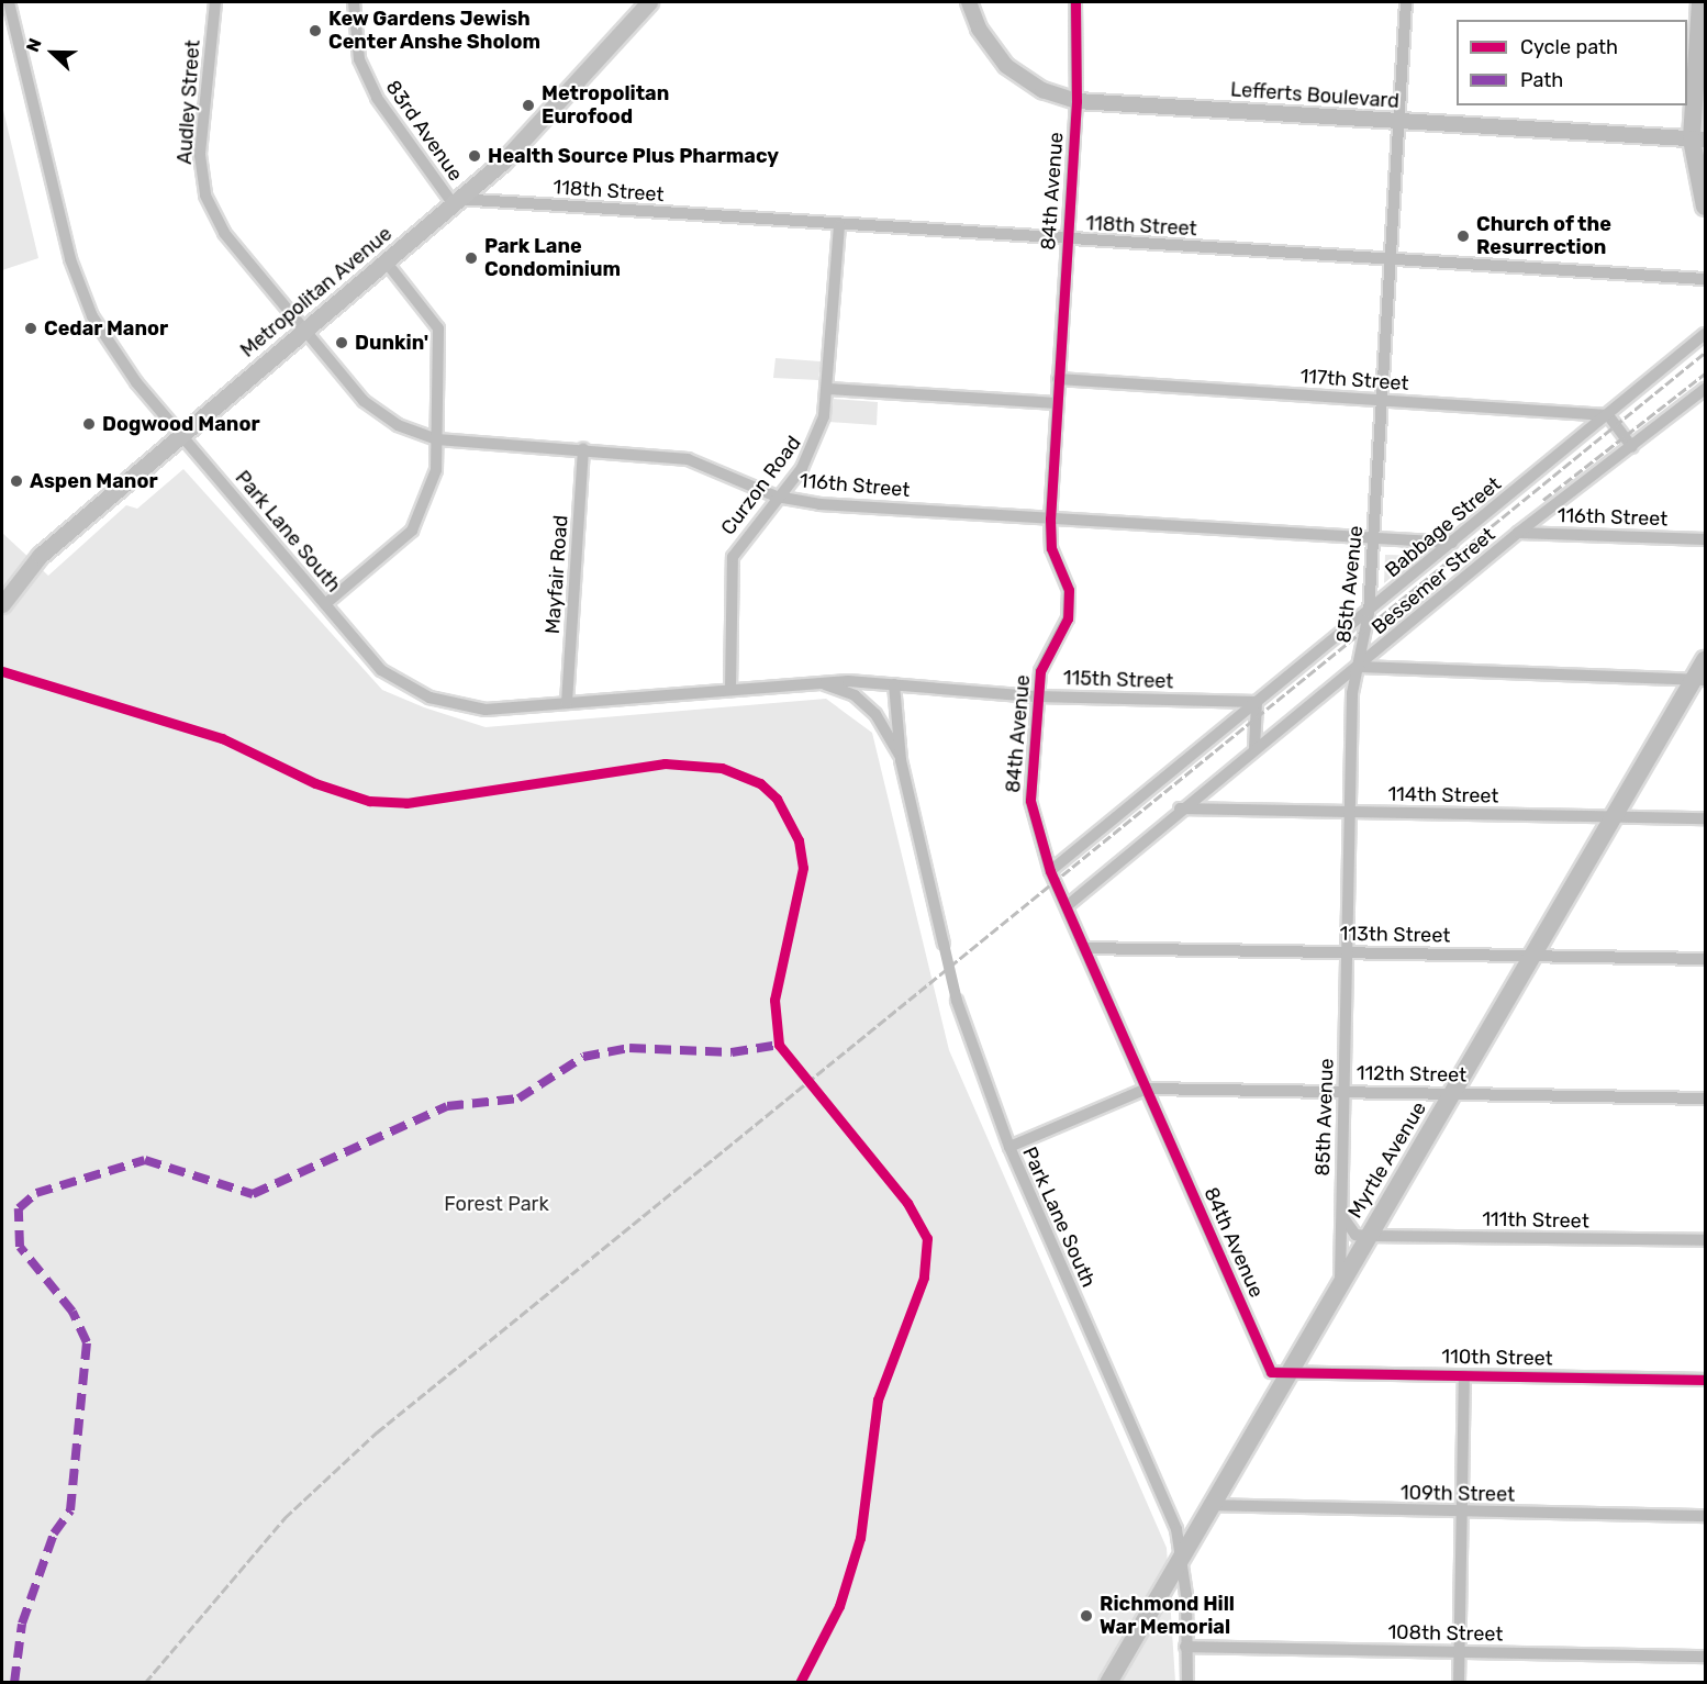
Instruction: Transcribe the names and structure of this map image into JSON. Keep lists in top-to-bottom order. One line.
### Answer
{"streets":{"main road":["Metropolitan Avenue","Myrtle Avenue"],"street":["Lefferts Boulevard","Audley Street","83rd Avenue","118th Street","84th Avenue","117th Street","Curzon Road","116th Street","Babbage Street","Park Lane South","Mayfair Road","Bessemer Street","85th Avenue","115th Street","114th Street","113th Street","112th Street","111th Street","110th Street","109th Street","108th Street"]},"crossings":[["Lefferts Boulevard","84th Avenue"],["Lefferts Boulevard","85th Avenue"],["Audley Street","Metropolitan Avenue"],["Audley Street","116th Street"],["83rd Avenue","118th Street"],["83rd Avenue","Metropolitan Avenue"],["118th Street","84th Avenue"],["118th Street","Metropolitan Avenue"],["118th Street","Curzon Road"],["118th Street","85th Avenue"],["84th Avenue","117th Street"],["84th Avenue","116th Street"],["84th Avenue","Babbage Street"],["84th Avenue","Bessemer Street"],["84th Avenue","115th Street"],["84th Avenue","113th Street"],["84th Avenue","112th Street"],["84th Avenue","Myrtle Avenue"],["84th Avenue","110th Street"],["Metropolitan Avenue","116th Street"],["Metropolitan Avenue","Park Lane South"],["117th Street","Babbage Street"],["117th Street","85th Avenue"],["Curzon Road","116th Street"],["Curzon Road","Park Lane South"],["116th Street","Babbage Street"],["116th Street","Mayfair Road"],["116th Street","Bessemer Street"],["116th Street","85th Avenue"],["Babbage Street","85th Avenue"],["Babbage Street","115th Street"],["Park Lane South","Mayfair Road"],["Park Lane South","115th Street"],["Park Lane South","112th Street"],["Park Lane South","Myrtle Avenue"],["Park Lane South","108th Street"],["Bessemer Street","85th Avenue"],["Bessemer Street","114th Street"],["85th Avenue","114th Street"],["85th Avenue","113th Street"],["85th Avenue","112th Street"],["85th Avenue","Myrtle Avenue"],["114th Street","Myrtle Avenue"],["113th Street","Myrtle Avenue"],["112th Street","Myrtle Avenue"],["Myrtle Avenue","111th Street"],["Myrtle Avenue","110th Street"],["Myrtle Avenue","109th Street"]],"parks":["Forest Park"],"places":["Kew Gardens Jewish Center Anshe Sholom","Metropolitan Eurofood","Health Source Plus Pharmacy","Church of the Resurrection","Park Lane Condominium","Cedar Manor","Dunkin'","Dogwood Manor","Aspen Manor","Richmond Hill War Memorial"],"legend":["Cycle path","Path"],"north":"left"}
